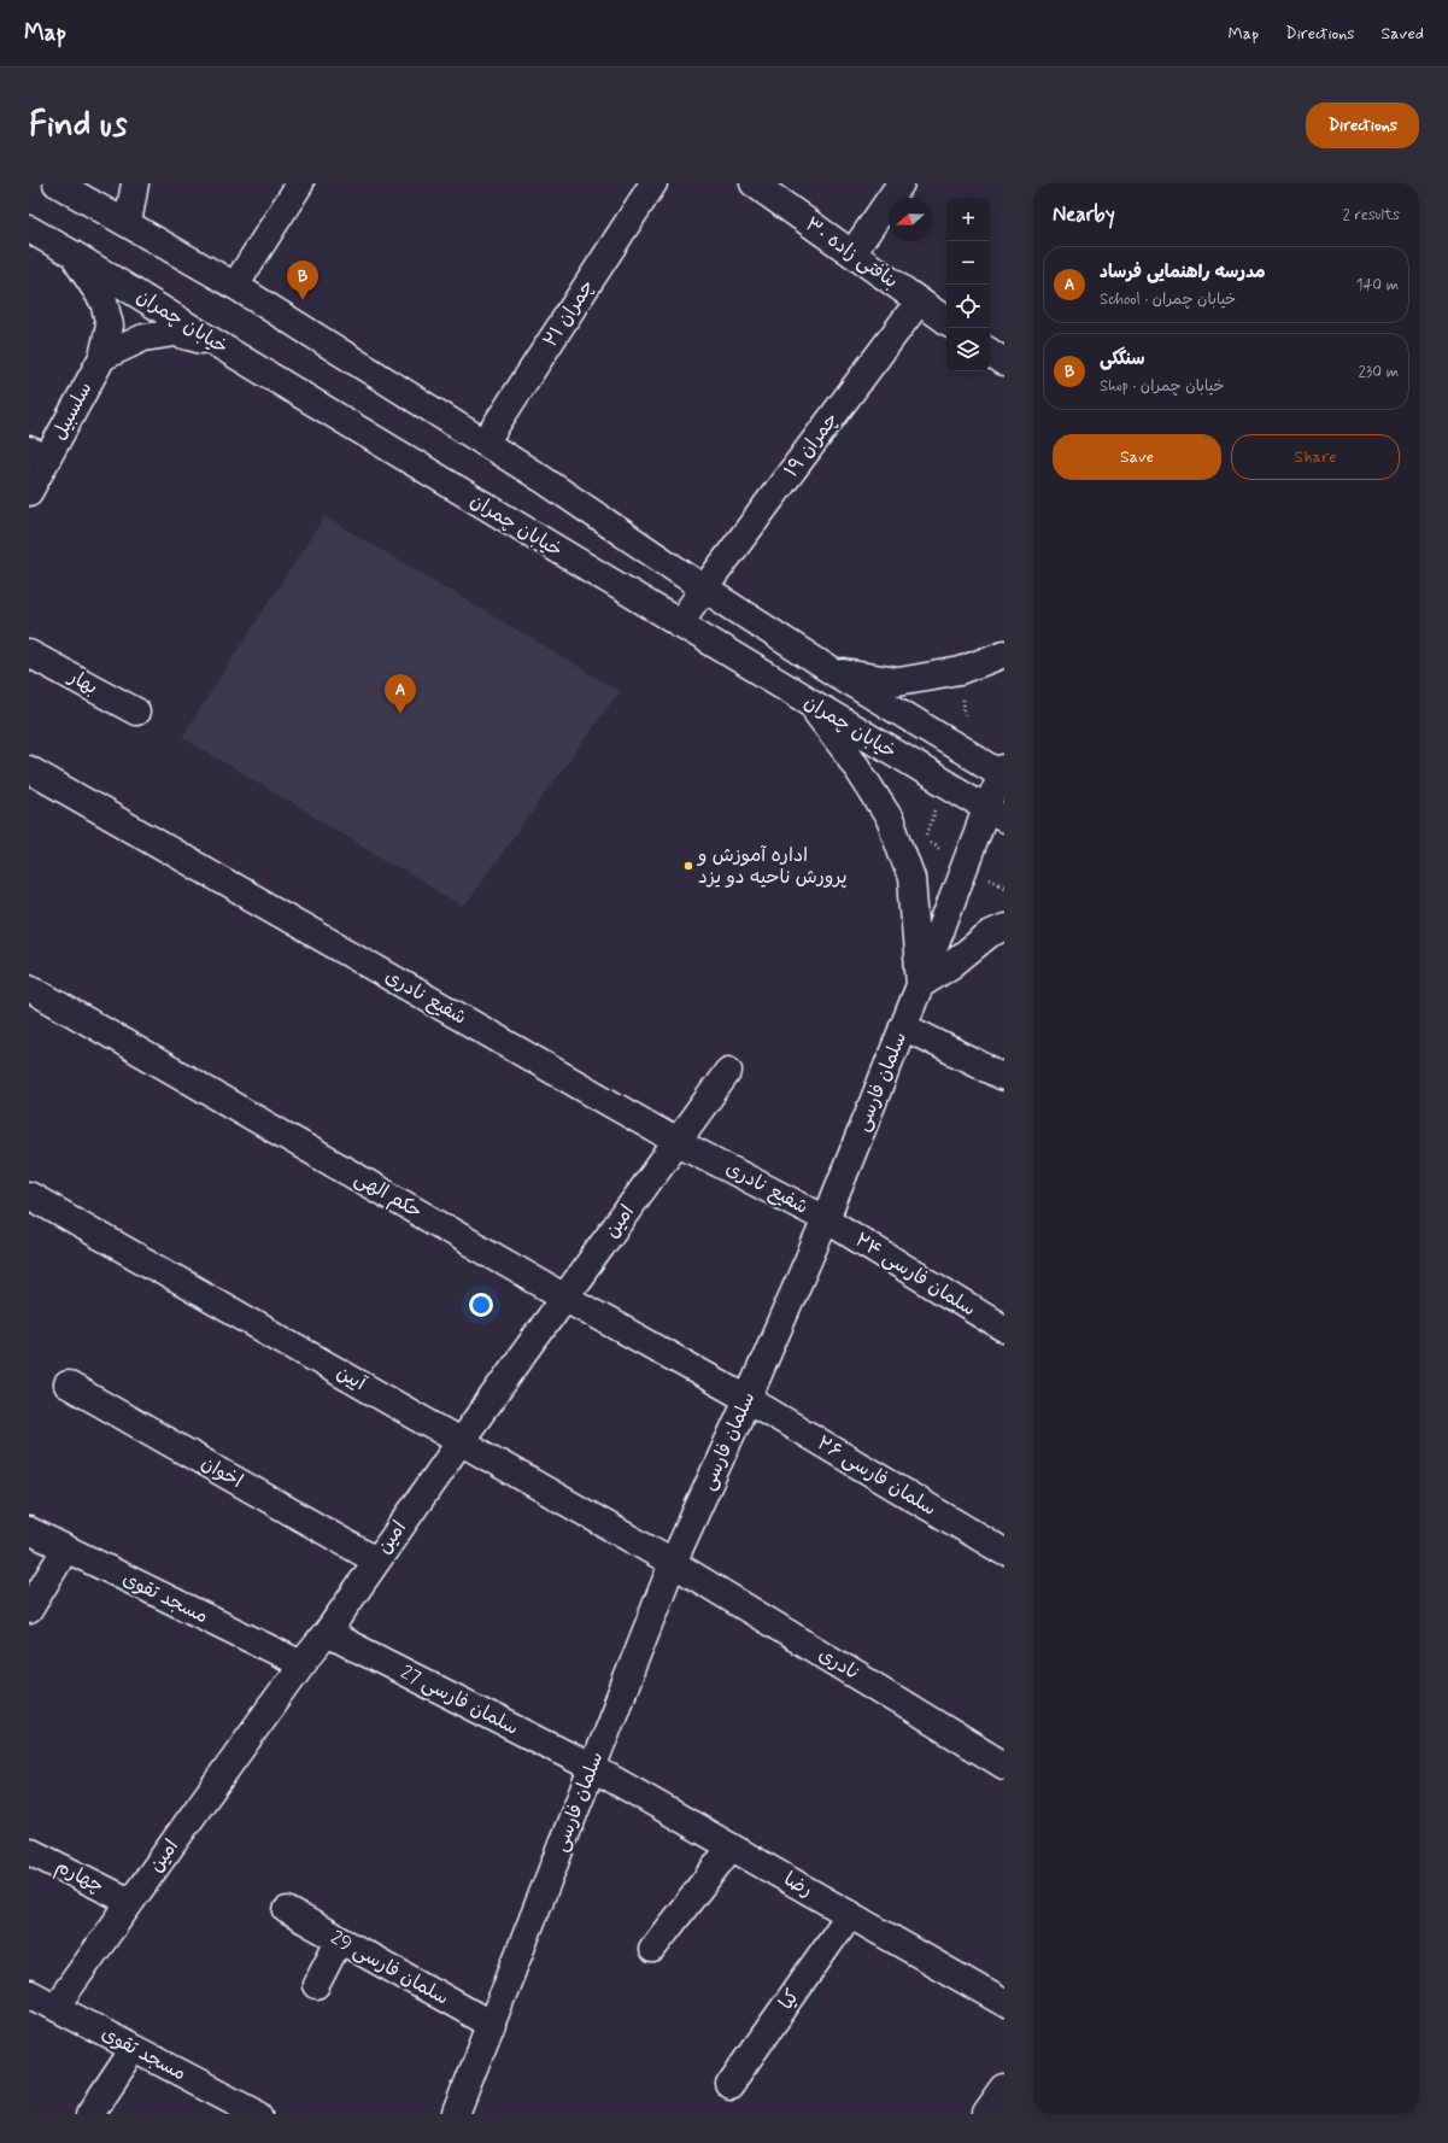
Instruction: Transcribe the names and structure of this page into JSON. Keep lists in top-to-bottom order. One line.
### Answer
{"streets":{"street":["بنافتی زاده ۳۰","چمران ۲۱","خیابان چمران","سلسبیل","چمران ۱۹","بهار","شفیع نادری","سلمان فارسی","حکم الهی","امین","سلمان فارسی ۲۴","آیین","اخوان","سلمان فارسی ۲۶","مسجد تقوی","نادری","سلمان فارسی 27","چهارم","رضا","سلمان فارسی 29","کیا"]},"crossings":[["بنافتی زاده ۳۰","چمران ۱۹"],["چمران ۲۱","خیابان چمران"],["خیابان چمران","سلسبیل"],["خیابان چمران","چمران ۱۹"],["خیابان چمران","سلمان فارسی"],["شفیع نادری","سلمان فارسی"],["شفیع نادری","امین"],["شفیع نادری","سلمان فارسی ۲۴"],["سلمان فارسی","حکم الهی"],["سلمان فارسی","سلمان فارسی ۲۴"],["سلمان فارسی","آیین"],["سلمان فارسی","سلمان فارسی ۲۶"],["سلمان فارسی","نادری"],["سلمان فارسی","سلمان فارسی 27"],["سلمان فارسی","رضا"],["سلمان فارسی","سلمان فارسی 29"],["حکم الهی","امین"],["حکم الهی","سلمان فارسی ۲۶"],["امین","آیین"],["امین","اخوان"],["امین","مسجد تقوی"],["امین","سلمان فارسی 27"],["امین","چهارم"],["آیین","نادری"],["سلمان فارسی 27","رضا"],["رضا","کیا"]],"places":["اداره آموزش و پرورش ناحیه دو یزد"],"north":"left","page":{"header":"Map","nav":["Map","Directions","Saved"],"buttons":["Directions",["Save","Share"]],"title":"Find us","heading":["Nearby","2 results"],"map_buttons":["+","−"],"list":[{"mark":"A","name":"مدرسه راهنمایی فرساد","note":"School · خیابان چمران","value":"140 m"},{"mark":"B","name":"سنگکی","note":"Shop · خیابان چمران","value":"230 m"}],"pins":["B","A"]}}
